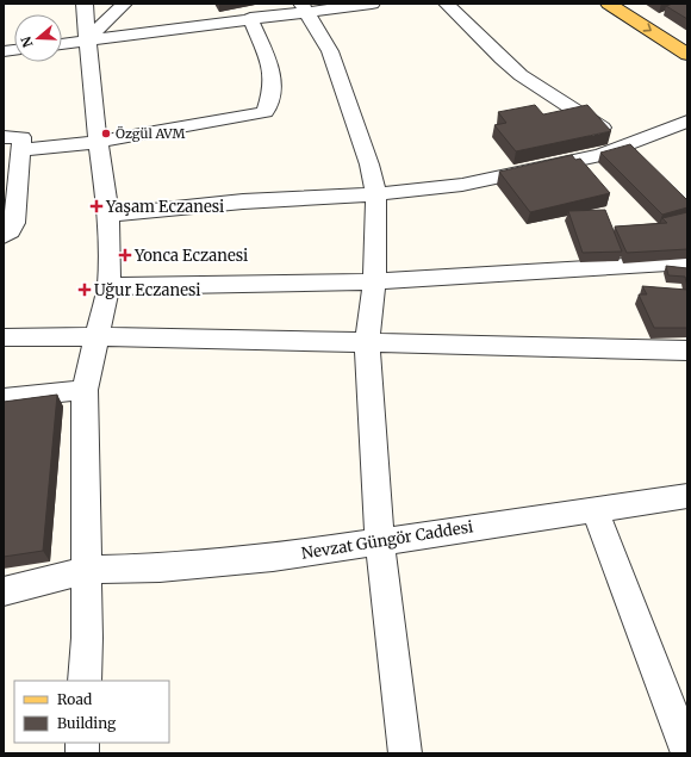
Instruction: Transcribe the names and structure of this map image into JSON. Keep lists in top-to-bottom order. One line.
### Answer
{"streets":{"street":["Nevzat Güngör Caddesi"]},"places":{"other":["Özgül AVM"],"health":["Yaşam Eczanesi","Yonca Eczanesi","Uğur Eczanesi"]},"legend":["Road","Building"],"north":"left"}
